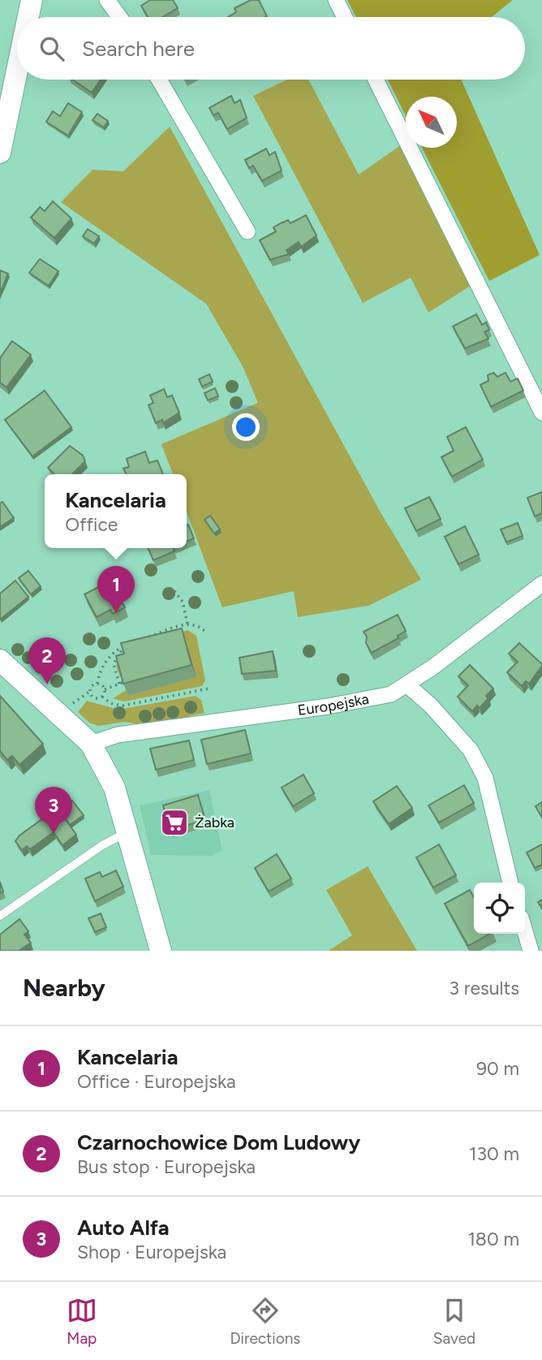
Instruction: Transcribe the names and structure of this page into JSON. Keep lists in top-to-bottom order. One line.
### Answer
{"streets":{"street":["Europejska"]},"places":{"supermarket":["Żabka"]},"north":"top left","page":{"search":"Search here","popup":["Kancelaria","Office"],"pins":["1","2","3"],"heading":["Nearby","3 results"],"list":[{"mark":"1","name":"Kancelaria","note":"Office · Europejska","value":"90 m"},{"mark":"2","name":"Czarnochowice Dom Ludowy","note":"Bus stop · Europejska","value":"130 m"},{"mark":"3","name":"Auto Alfa","note":"Shop · Europejska","value":"180 m"}],"nav":["Map","Directions","Saved"]}}
